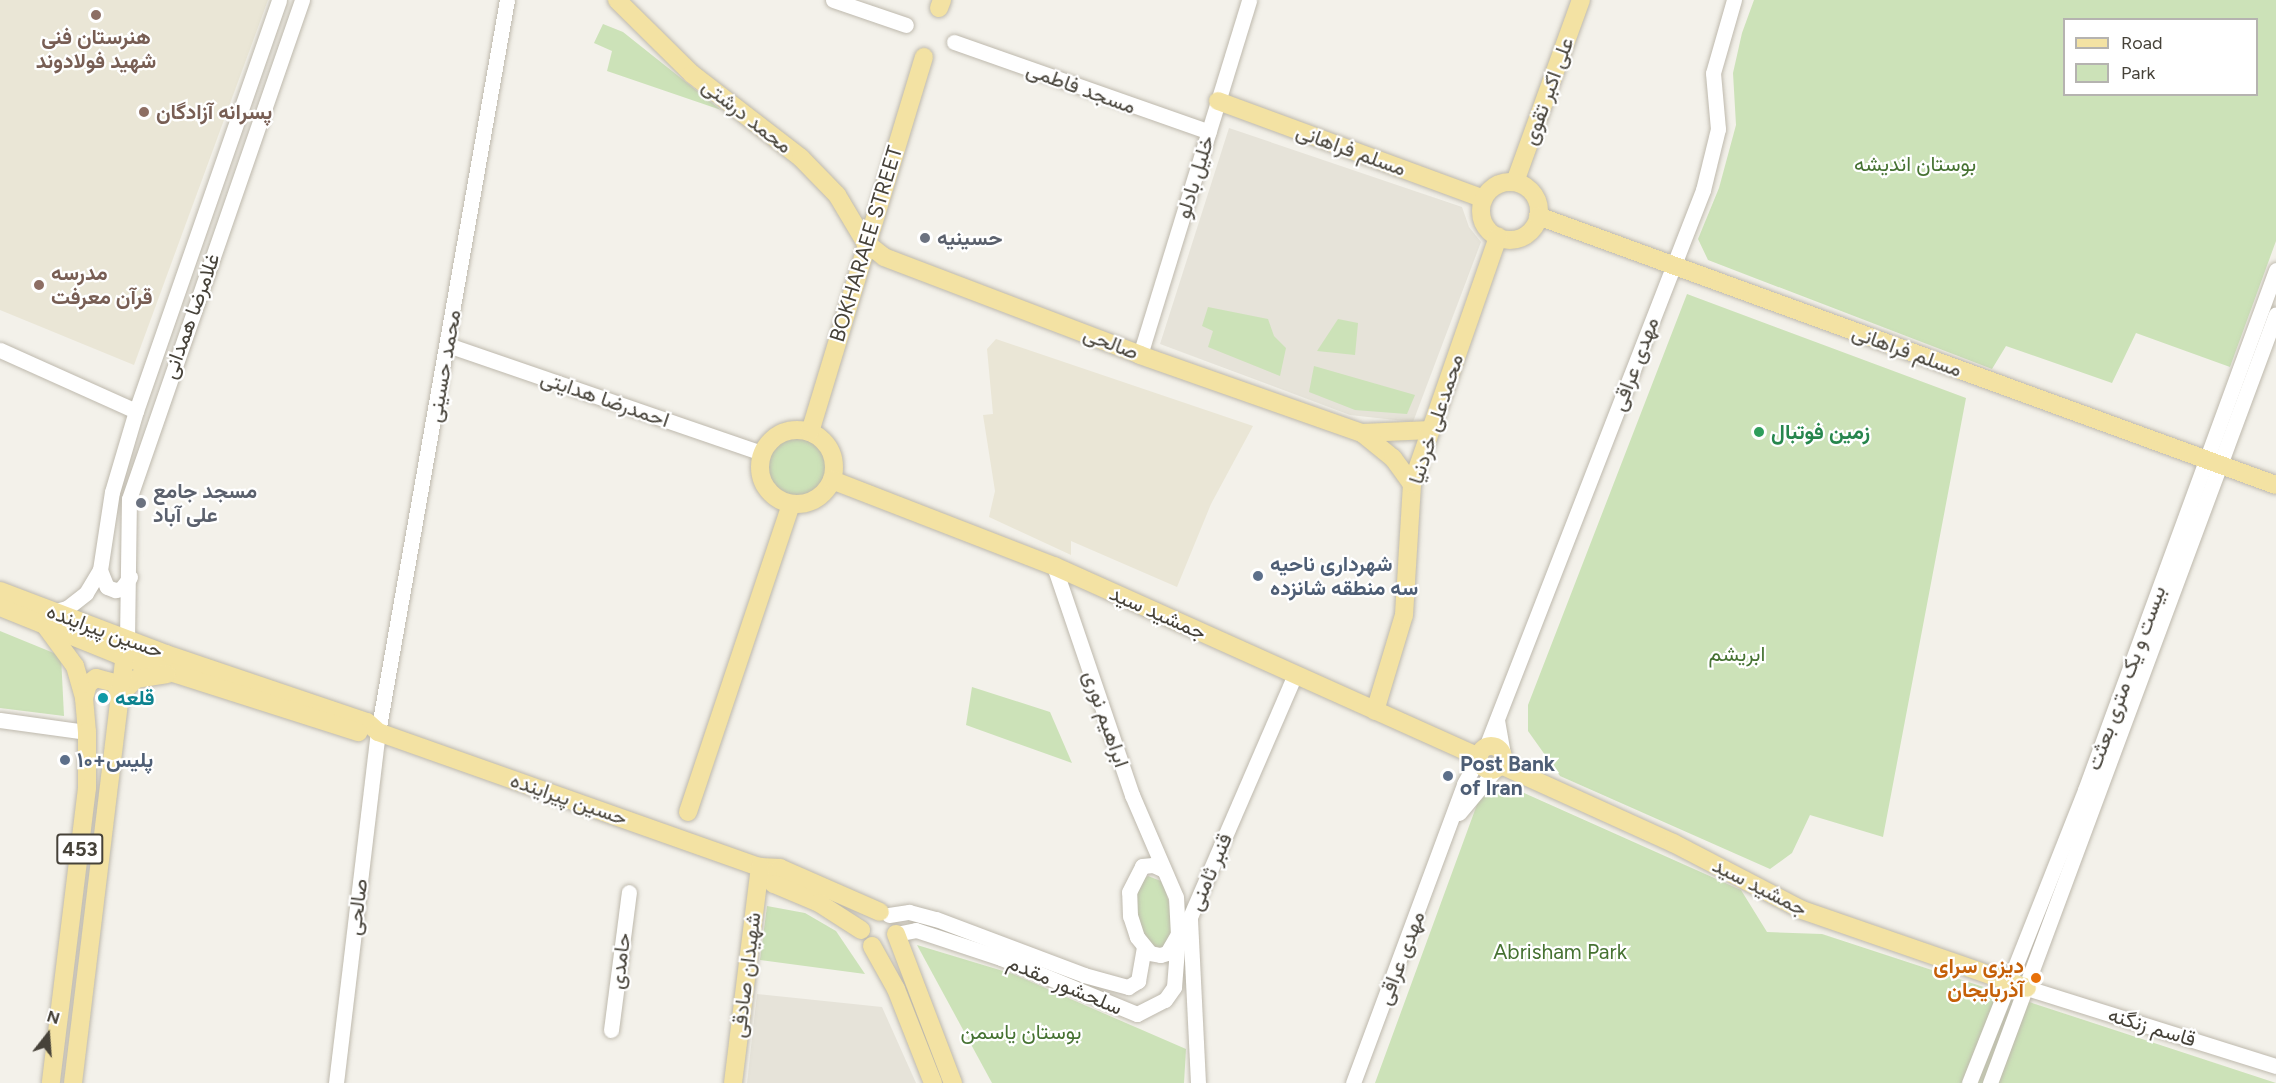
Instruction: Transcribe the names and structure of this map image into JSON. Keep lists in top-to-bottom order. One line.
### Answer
{"streets":{"main road":["علی اکبر تقوی","محمد درشتی","مسلم فراهانی","BOKHARAEE STREET","صالحی","محمدعلی خردنیا","جمشید سید","حسین پیراینده","453","شهیدان صادقی"],"street":["مسجد فاطمی","خلیل بادلو","غلامرضا همدانی","مهدی عراقی","محمد حسینی","احمدرضا هدایتی","بیست و یک متری بعثت","ابراهیم نوری","قنبر ثامنی","حامدی","سلحشور مقدم","قاسم زنگنه"]},"crossings":[["مسجد فاطمی","خلیل بادلو"],["علی اکبر تقوی","مسلم فراهانی"],["علی اکبر تقوی","محمدعلی خردنیا"],["محمد درشتی","BOKHARAEE STREET"],["محمد درشتی","صالحی"],["مسلم فراهانی","خلیل بادلو"],["مسلم فراهانی","مهدی عراقی"],["مسلم فراهانی","محمدعلی خردنیا"],["مسلم فراهانی","بیست و یک متری بعثت"],["خلیل بادلو","صالحی"],["BOKHARAEE STREET","صالحی"],["BOKHARAEE STREET","احمدرضا هدایتی"],["BOKHARAEE STREET","جمشید سید"],["غلامرضا همدانی","حسین پیراینده"],["غلامرضا همدانی","453"],["صالحی","محمد حسینی"],["صالحی","محمدعلی خردنیا"],["صالحی","حسین پیراینده"],["مهدی عراقی","جمشید سید"],["محمد حسینی","احمدرضا هدایتی"],["محمد حسینی","حسین پیراینده"],["احمدرضا هدایتی","جمشید سید"],["محمدعلی خردنیا","جمشید سید"],["جمشید سید","بیست و یک متری بعثت"],["جمشید سید","ابراهیم نوری"],["جمشید سید","قنبر ثامنی"],["جمشید سید","قاسم زنگنه"],["حسین پیراینده","453"],["حسین پیراینده","شهیدان صادقی"],["حسین پیراینده","سلحشور مقدم"],["بیست و یک متری بعثت","قاسم زنگنه"],["ابراهیم نوری","سلحشور مقدم"]],"parks":["بوستان اندیشه","ابریشم","Abrisham Park","بوستان یاسمن"],"places":["هنرستان فنی شهید فولادوند","پسرانه آزادگان","حسینیه","مدرسه قرآن معرفت","زمین فوتبال","مسجد جامع علی آباد","شهرداری ناحیه سه منطقه شانزده","قلعه","پلیس+۱۰","Post Bank of Iran","دیزی سرای آذربایجان"],"legend":["Road","Park"],"north":"top"}
